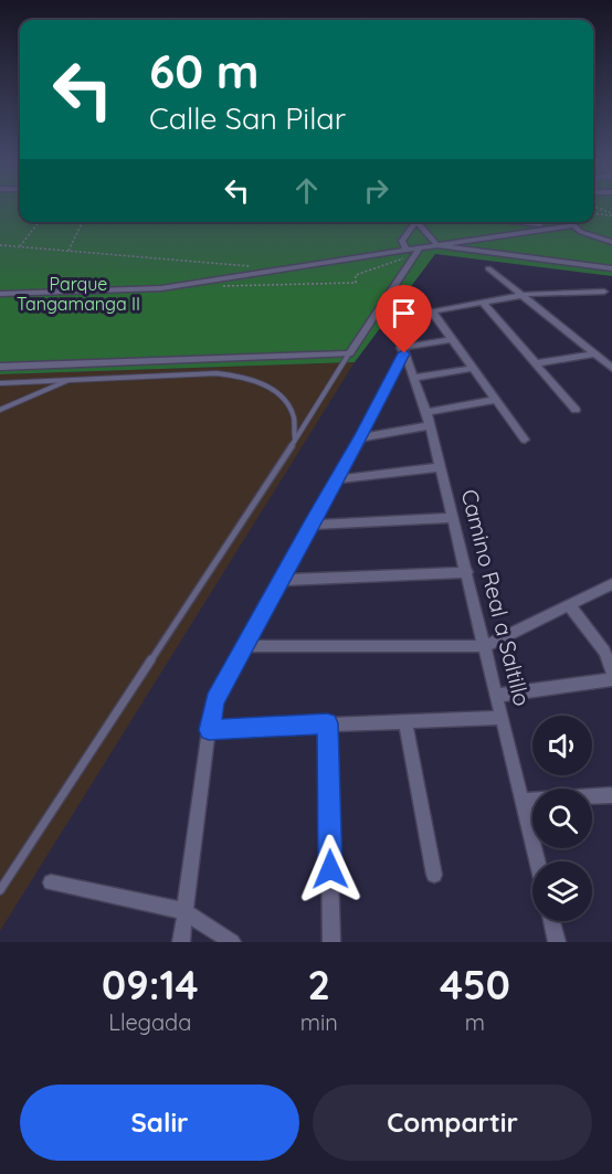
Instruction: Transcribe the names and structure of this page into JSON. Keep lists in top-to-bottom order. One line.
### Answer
{"streets":{"street":["Camino Real a Saltillo"]},"parks":["Parque Tangamanga II"],"page":{"turn":["60 m","Calle San Pilar"],"eta":["09:14","Llegada","2","min","450","m"],"buttons":["Salir","Compartir"]}}
